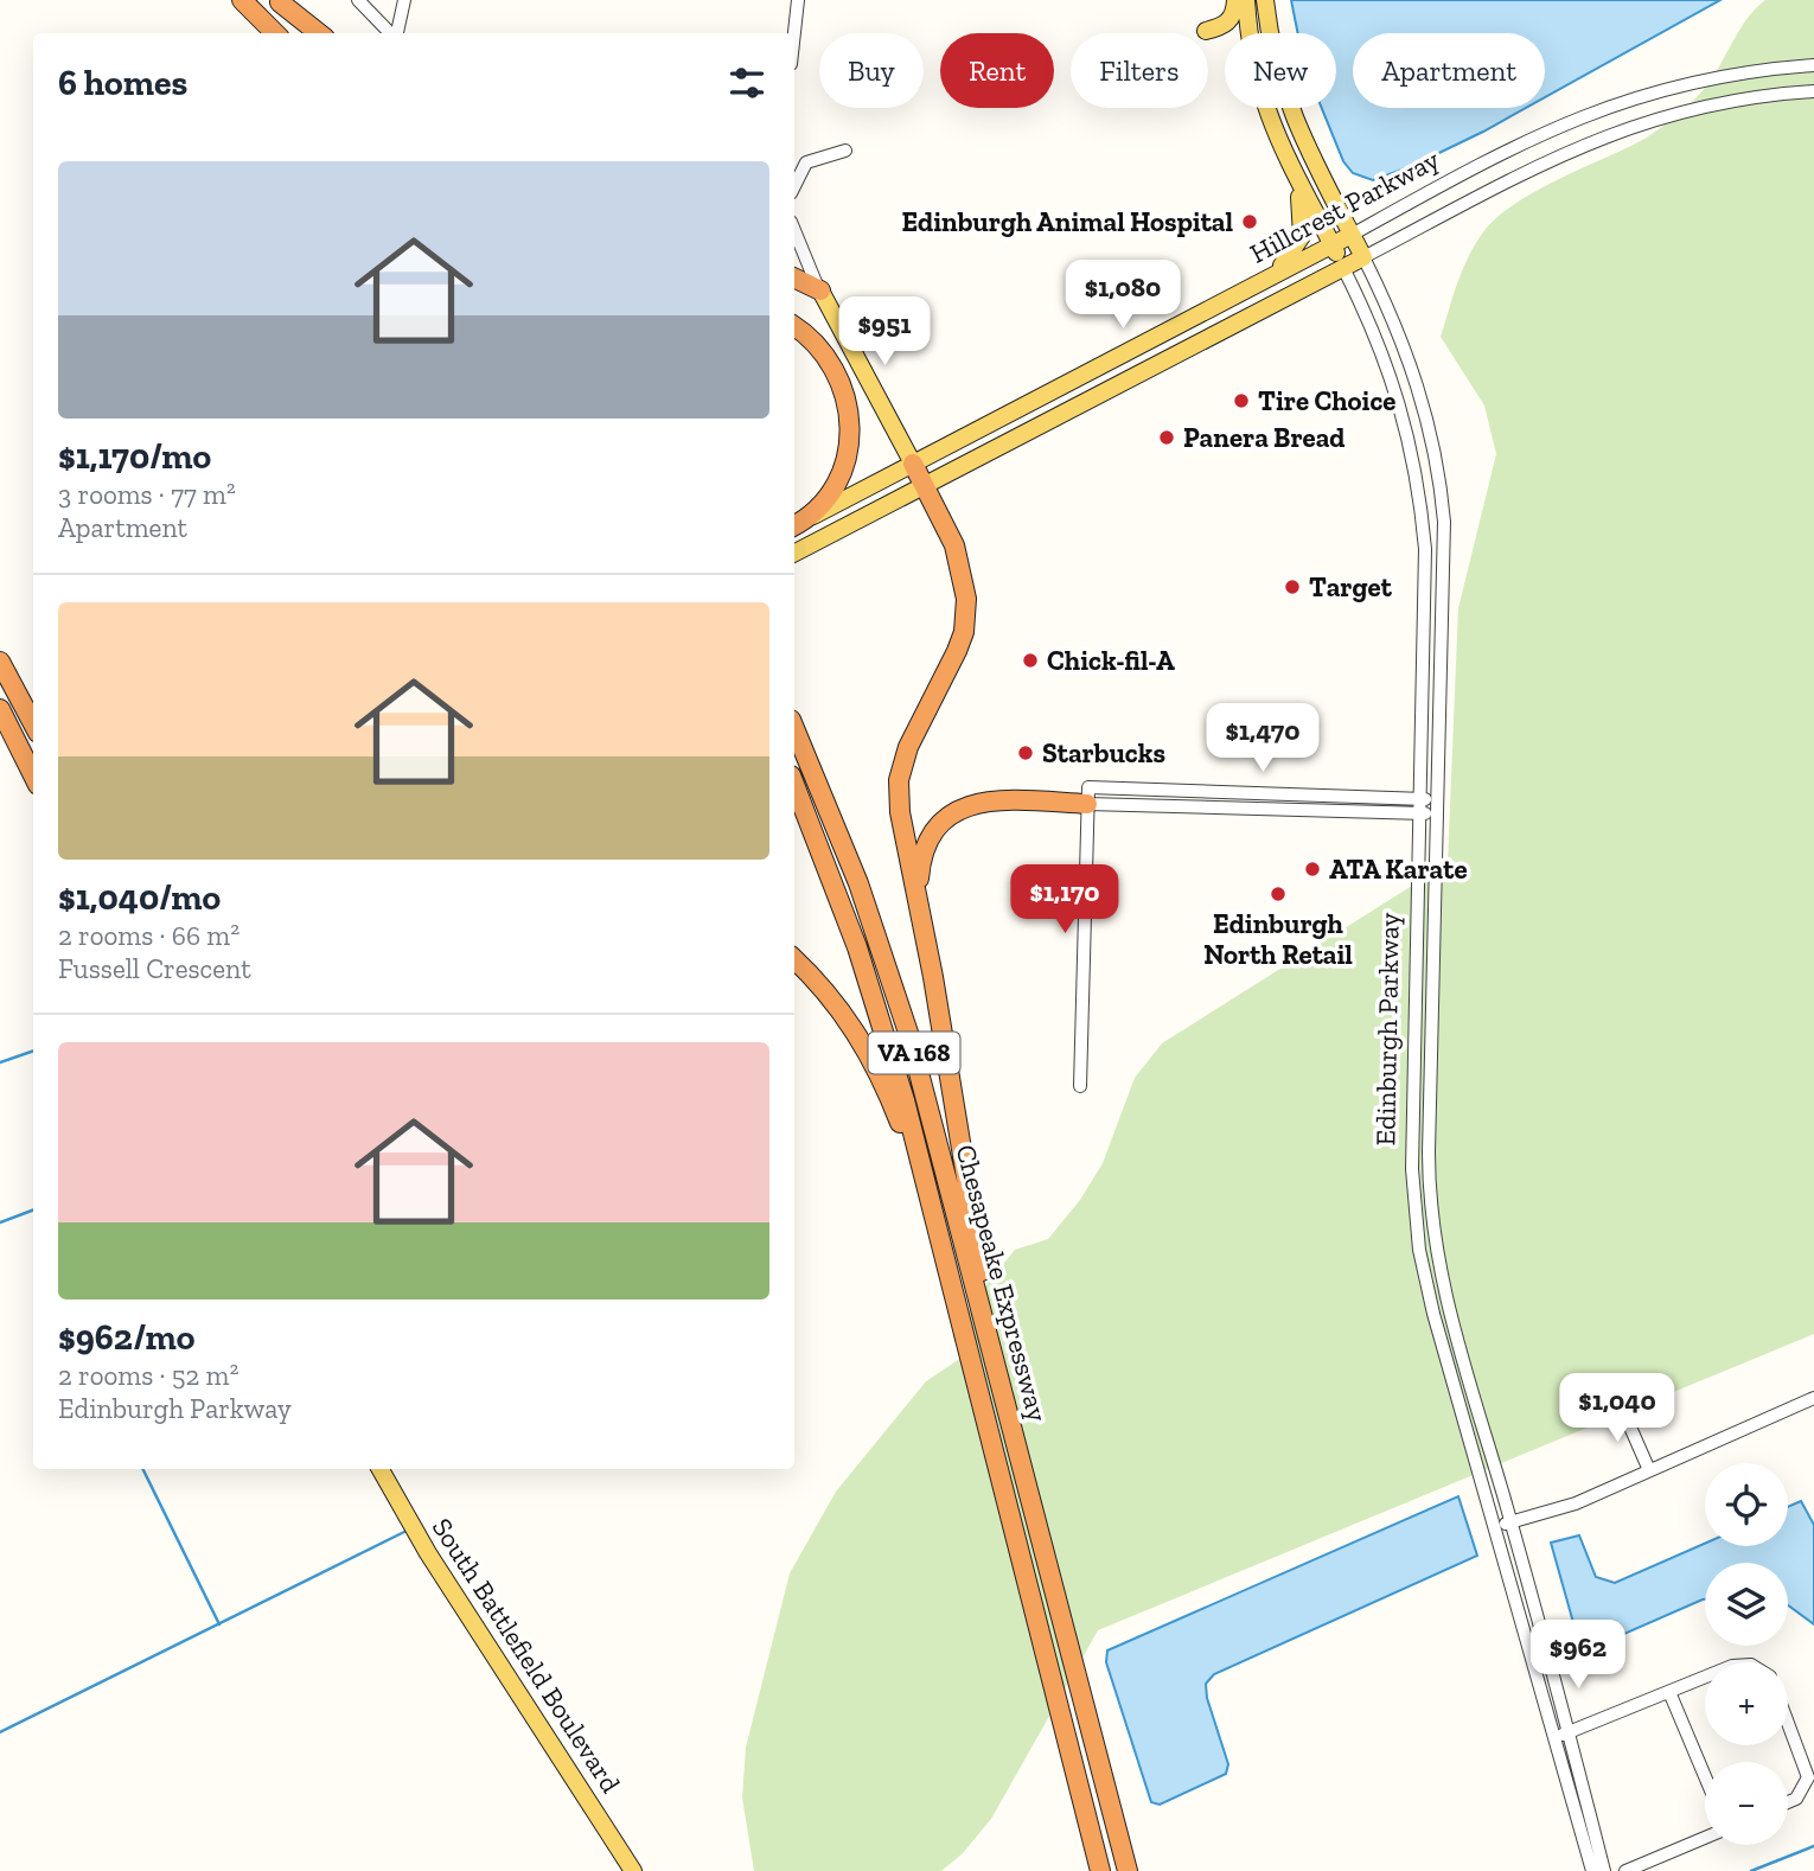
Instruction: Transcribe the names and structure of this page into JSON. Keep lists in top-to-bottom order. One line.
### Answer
{"streets":{"highway":["VA 168","Chesapeake Expressway"],"main road":["Hillcrest Parkway","Edinburgh Parkway","South Battlefield Boulevard"]},"crossings":[["Hillcrest Parkway","Edinburgh Parkway"]],"places":["Edinburgh Animal Hospital","Tire Choice","Panera Bread","Target","Chick-fil-A","Starbucks","ATA Karate","Edinburgh North Retail"],"page":{"chip":["Buy","Rent","Filters","New","Apartment"],"heading":"6 homes","list":[{"name":"$1,170/mo","note":"3 rooms · 77 m² · Apartment"},{"name":"$1,040/mo","note":"2 rooms · 66 m² · Fussell Crescent"},{"name":"$962/mo","note":"2 rooms · 52 m² · Edinburgh Parkway"}],"price":["$1,080","$951","$1,470","$1,170","$1,040","$962"],"map_buttons":["+","−"]}}
